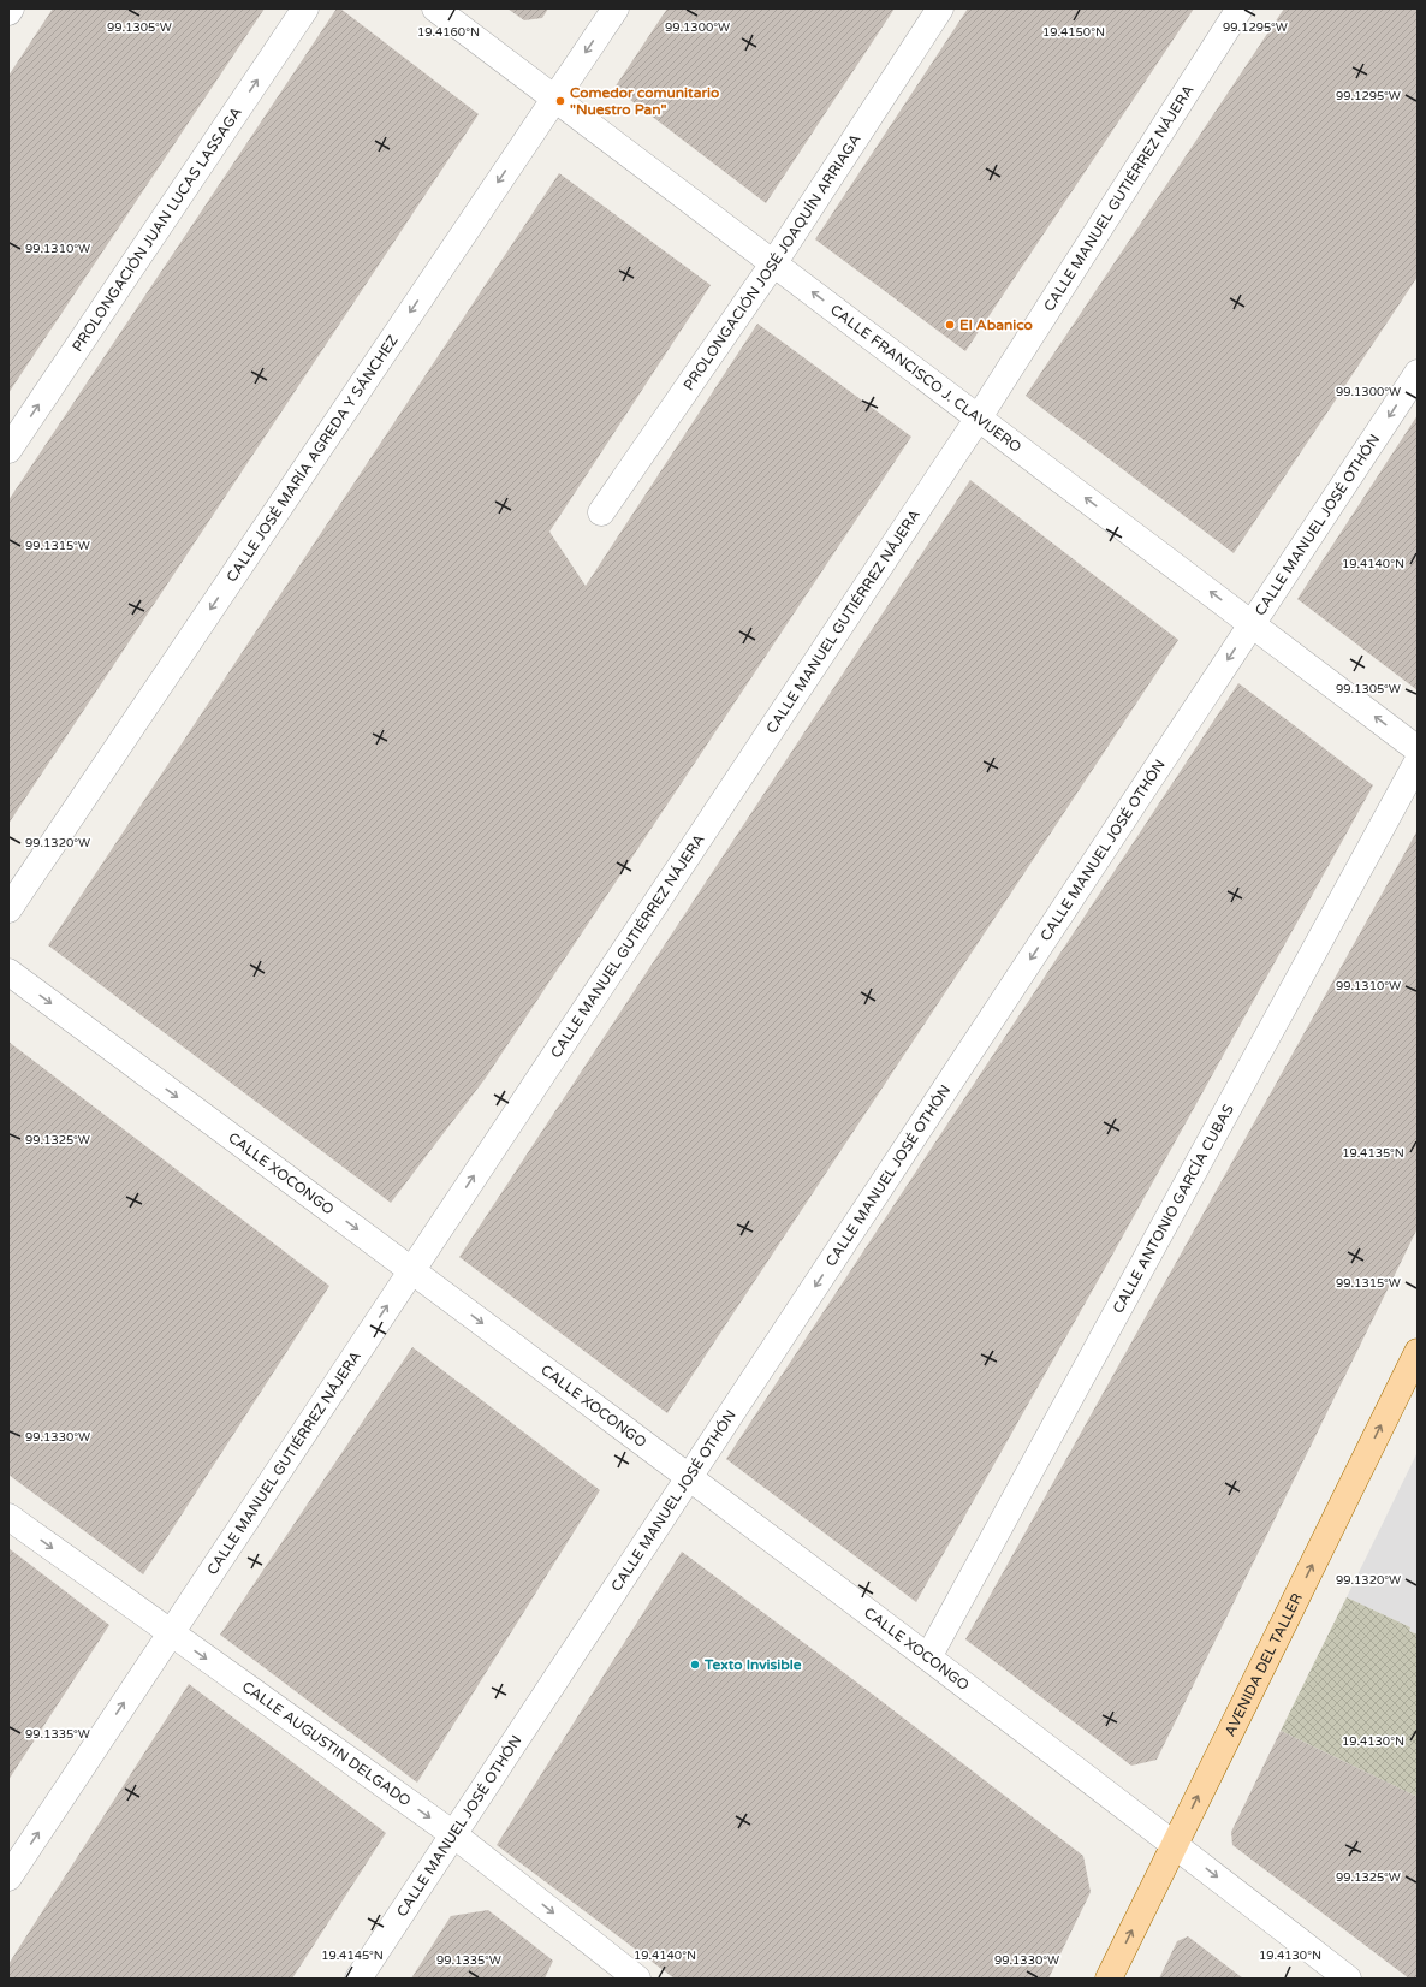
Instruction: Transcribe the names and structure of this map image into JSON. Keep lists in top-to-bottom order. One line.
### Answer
{"streets":{"main road":["AVENIDA DEL TALLER"],"street":["CALLE MANUEL GUTIÉRREZ NÁJERA","PROLONGACIÓN JUAN LUCAS LASSAGA","PROLONGACIÓN JOSÉ JOAQUÍN ARRIAGA","CALLE FRANCISCO J. CLAVIJERO","CALLE JOSÉ MARÍA AGREDA Y SÁNCHEZ","CALLE MANUEL JOSÉ OTHÓN","CALLE XOCONGO","CALLE ANTONIO GARCÍA CUBAS","CALLE AUGUSTIN DELGADO"]},"crossings":[["CALLE MANUEL GUTIÉRREZ NÁJERA","CALLE FRANCISCO J. CLAVIJERO"],["CALLE MANUEL GUTIÉRREZ NÁJERA","CALLE XOCONGO"],["CALLE MANUEL GUTIÉRREZ NÁJERA","CALLE AUGUSTIN DELGADO"],["PROLONGACIÓN JOSÉ JOAQUÍN ARRIAGA","CALLE FRANCISCO J. CLAVIJERO"],["CALLE FRANCISCO J. CLAVIJERO","CALLE JOSÉ MARÍA AGREDA Y SÁNCHEZ"],["CALLE FRANCISCO J. CLAVIJERO","CALLE MANUEL JOSÉ OTHÓN"],["CALLE MANUEL JOSÉ OTHÓN","CALLE XOCONGO"],["CALLE MANUEL JOSÉ OTHÓN","CALLE AUGUSTIN DELGADO"],["CALLE XOCONGO","CALLE ANTONIO GARCÍA CUBAS"],["CALLE XOCONGO","AVENIDA DEL TALLER"]],"one_way":["CALLE MANUEL GUTIÉRREZ NÁJERA","PROLONGACIÓN JUAN LUCAS LASSAGA","CALLE FRANCISCO J. CLAVIJERO","CALLE JOSÉ MARÍA AGREDA Y SÁNCHEZ","CALLE MANUEL JOSÉ OTHÓN","CALLE XOCONGO","AVENIDA DEL TALLER","CALLE AUGUSTIN DELGADO"],"places":["Comedor comunitario \"Nuestro Pan\"","El Abanico","Texto Invisible"],"coordinates":["99.1295°W","99.1305°W","99.1300°W","19.4160°N","19.4150°N","99.1310°W","99.1315°W","19.4140°N","99.1320°W","99.1325°W","19.4135°N","99.1330°W","99.1335°W","19.4130°N","19.4145°N"]}
